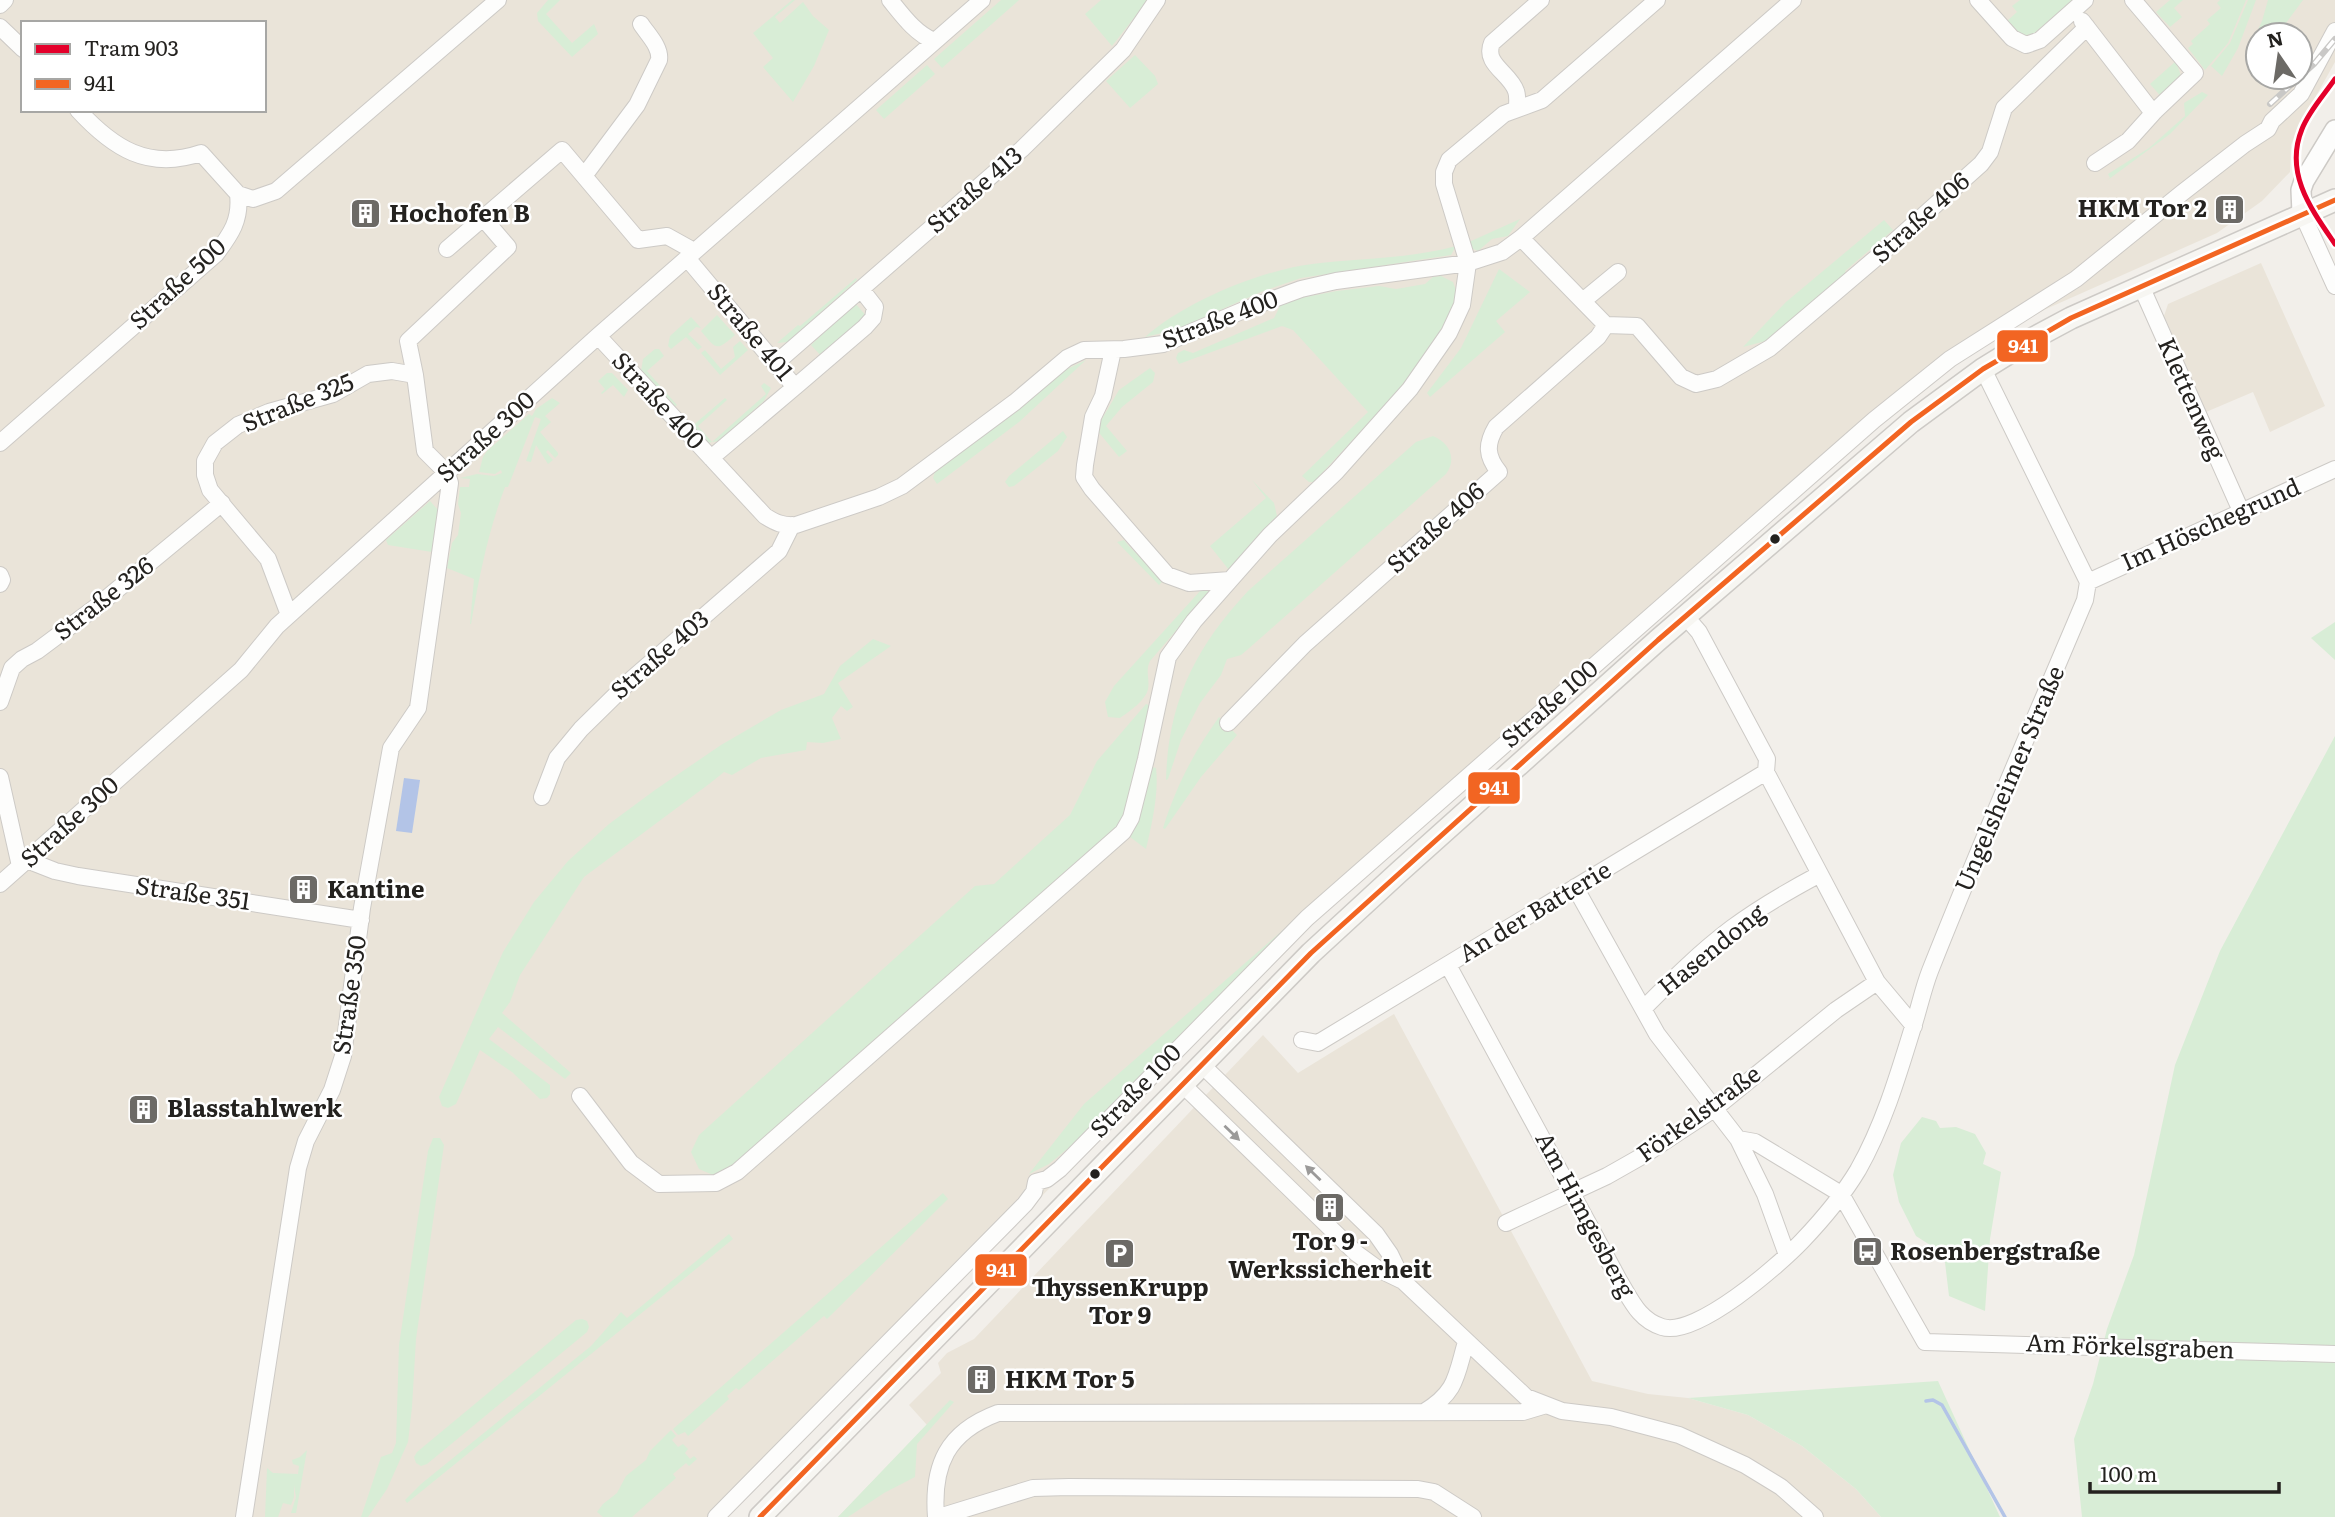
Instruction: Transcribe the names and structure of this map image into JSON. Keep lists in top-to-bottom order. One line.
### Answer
{"streets":{"street":["Straße 413","Straße 406","Straße 500","Straße 400","Straße 401","Klettenweg","Straße 325","Straße 300","Im Höschegrund","Straße 326","Straße 403","Straße 100","Ungelsheimer Straße","Straße 351","An der Batterie","Hasendong","Straße 350","Förkelstraße","Am Himgesberg","Am Förkelsgraben"]},"crossings":[["Straße 413","Straße 401"],["Straße 400","Straße 401"],["Straße 400","Straße 300"],["Straße 400","Straße 403"],["Straße 401","Straße 300"],["Klettenweg","Im Höschegrund"],["Straße 325","Straße 300"],["Straße 325","Straße 326"],["Straße 300","Straße 351"],["Straße 300","Straße 350"],["Im Höschegrund","Ungelsheimer Straße"],["Ungelsheimer Straße","Am Himgesberg"],["Ungelsheimer Straße","Am Förkelsgraben"],["Straße 351","Straße 350"],["An der Batterie","Am Himgesberg"],["Förkelstraße","Am Himgesberg"],["Am Himgesberg","Am Förkelsgraben"]],"places":{"building":["HKM Tor 2","Hochofen B","Kantine","Blasstahlwerk","Tor 9 - Werkssicherheit","HKM Tor 5"],"bus stop":["Rosenbergstraße"],"parking":["ThyssenKrupp Tor 9"]},"lines":["tram line 903","transit line 941"],"legend":["Tram 903","941"],"scale_bar":"100 m","north":"top"}
